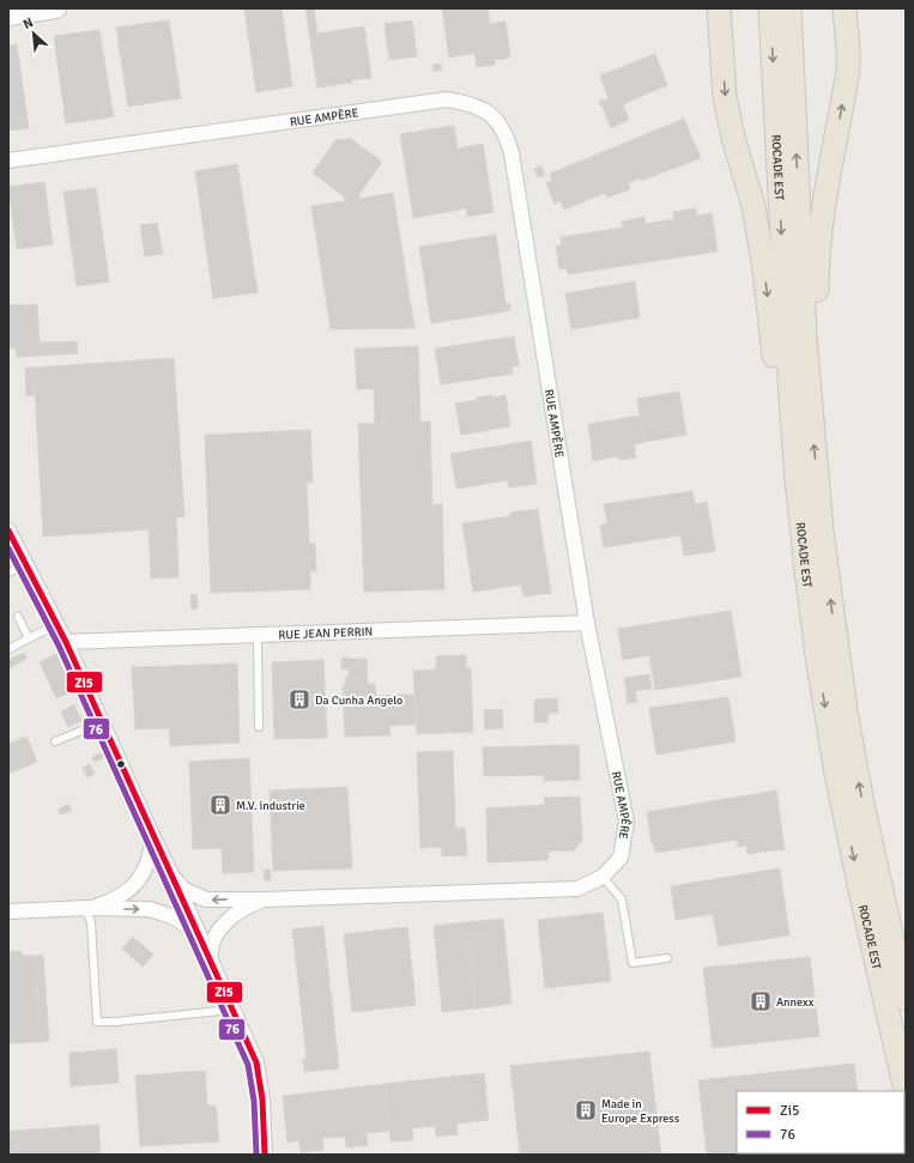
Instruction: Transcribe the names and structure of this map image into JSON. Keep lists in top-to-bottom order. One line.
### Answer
{"streets":{"highway":["ROCADE EST"],"street":["RUE AMPÈRE","RUE JEAN PERRIN"]},"crossings":[["RUE AMPÈRE","RUE JEAN PERRIN"]],"places":{"building":["Da Cunha Angelo","M.V. industrie","Annexx","Made in Europe Express"]},"lines":["transit line Zi5","transit line 76"],"legend":["Zi5","76"],"north":"top left"}
